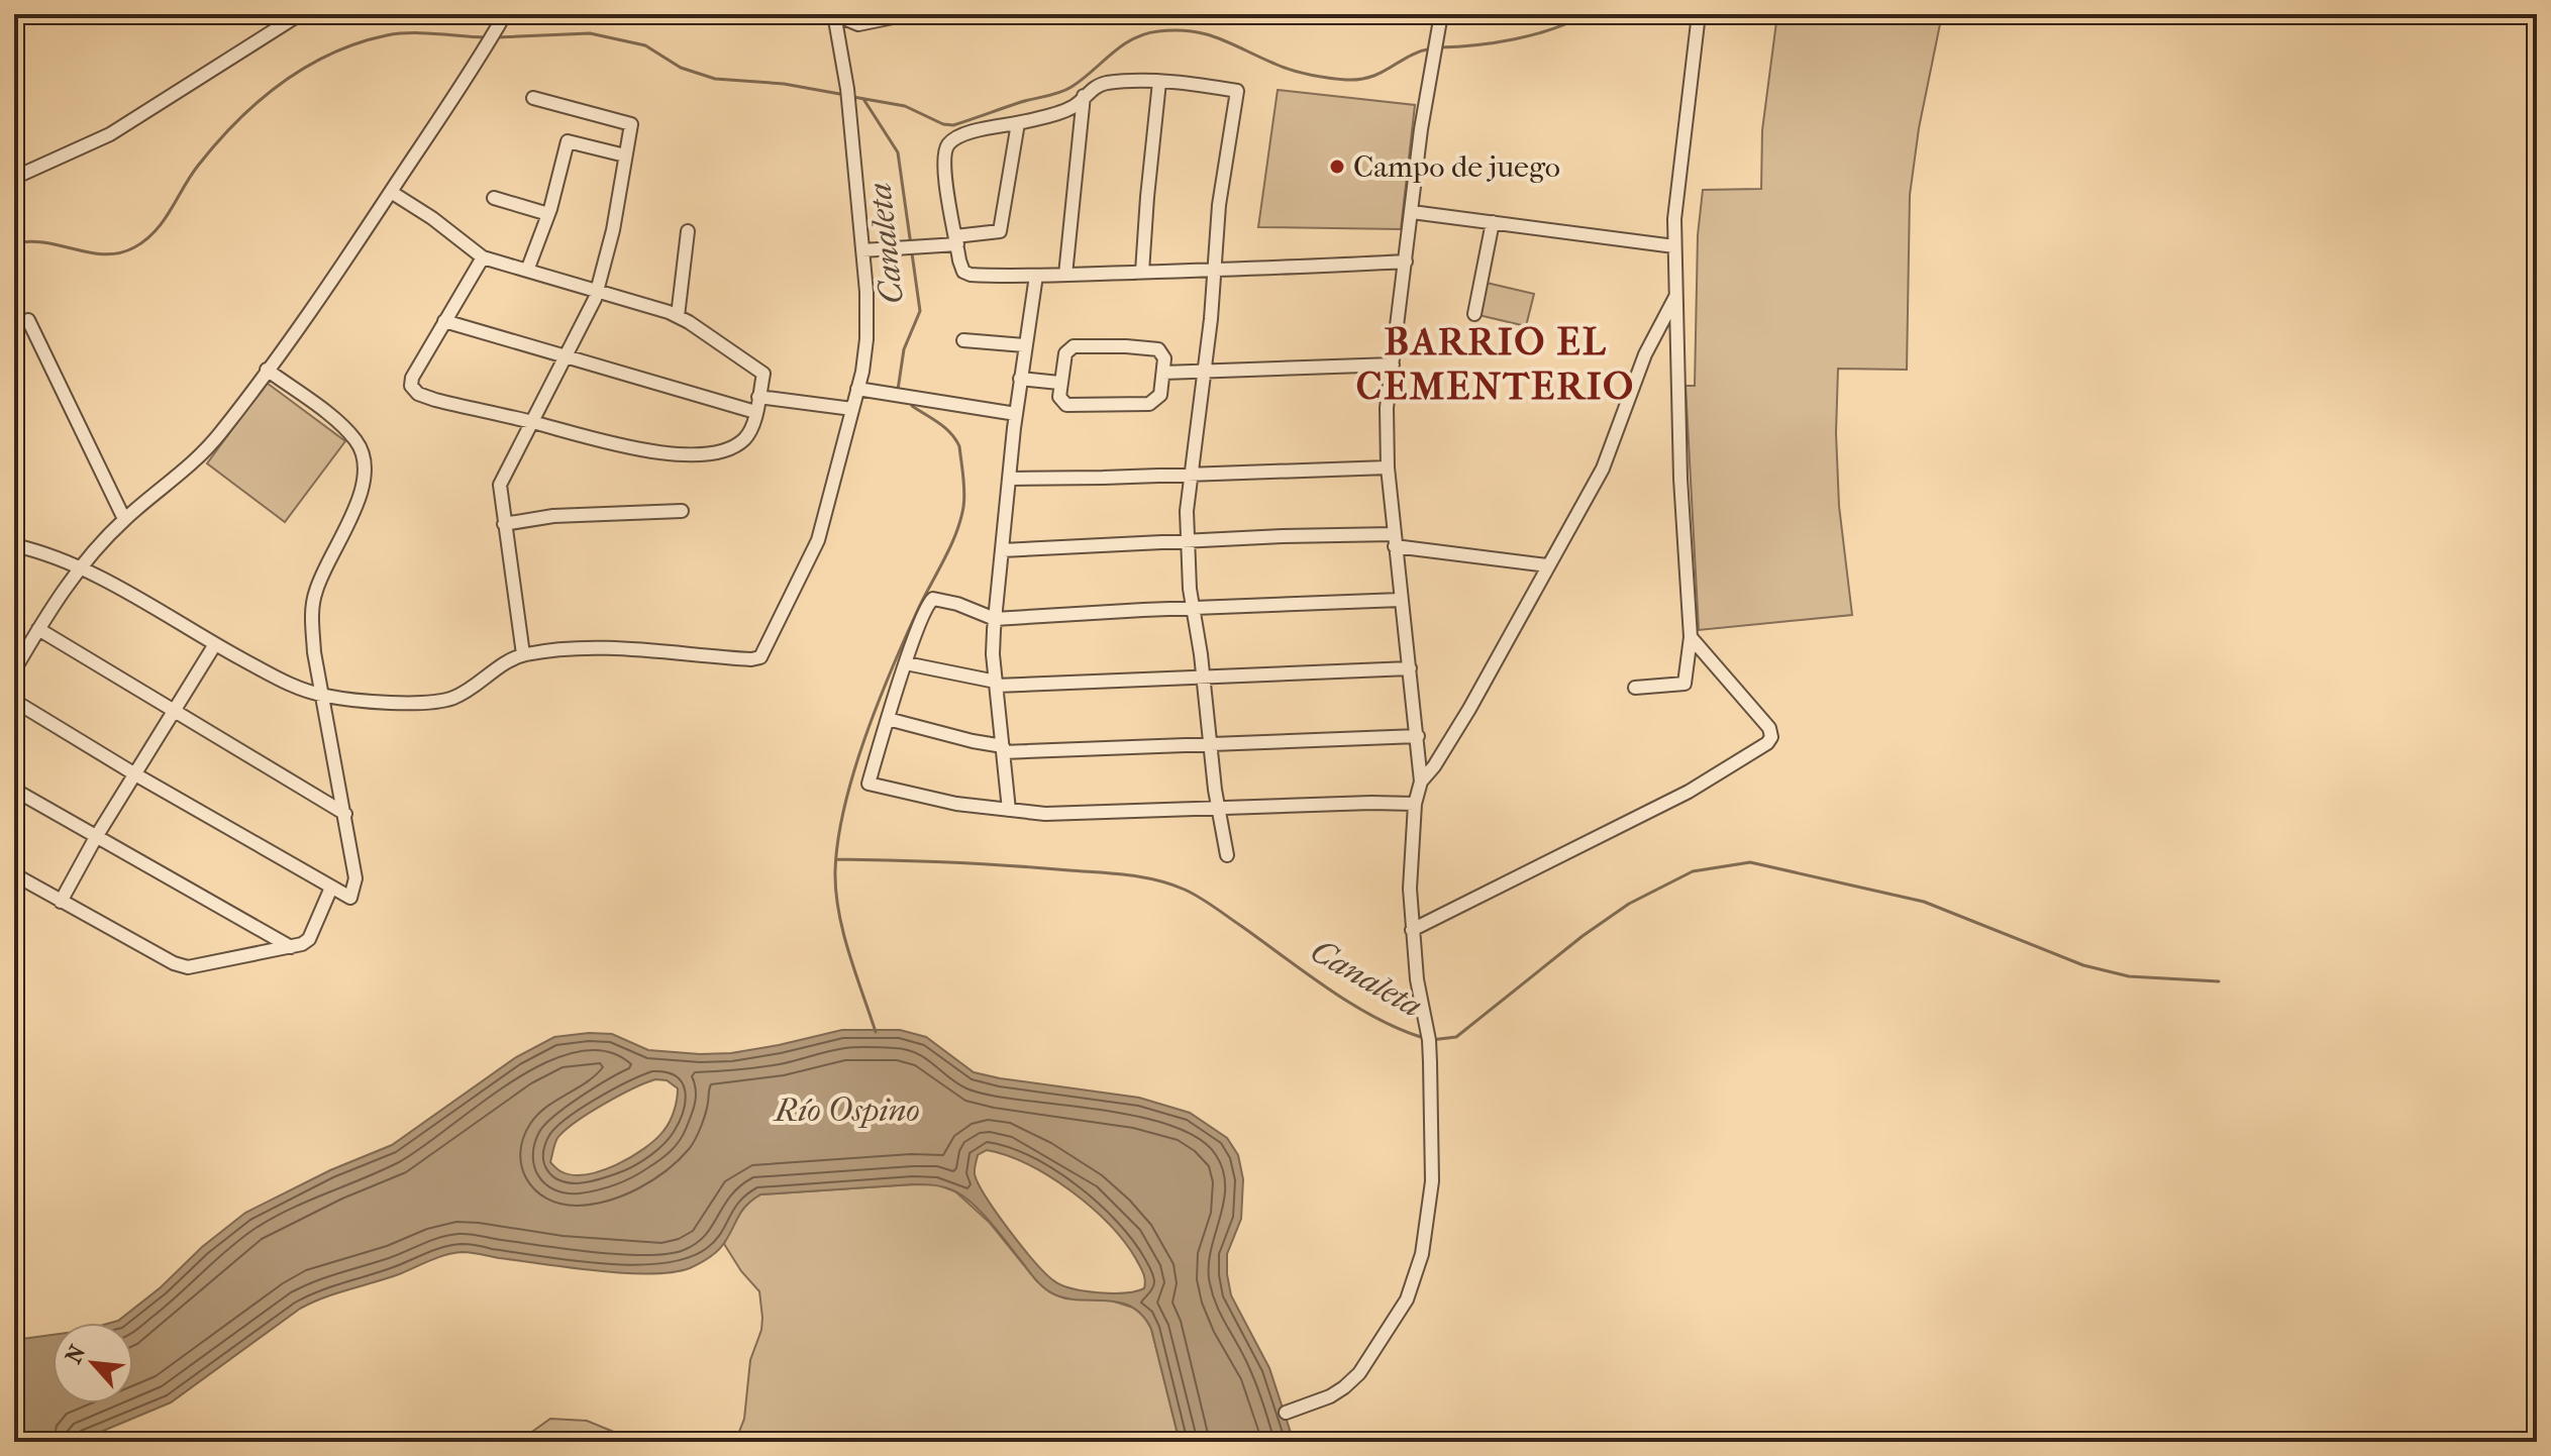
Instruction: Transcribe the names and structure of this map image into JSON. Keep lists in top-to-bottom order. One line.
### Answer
{"districts":["BARRIO EL CEMENTERIO"],"water":["Canaleta","Río Ospino"],"places":["Campo de juego"],"north":"top left"}
